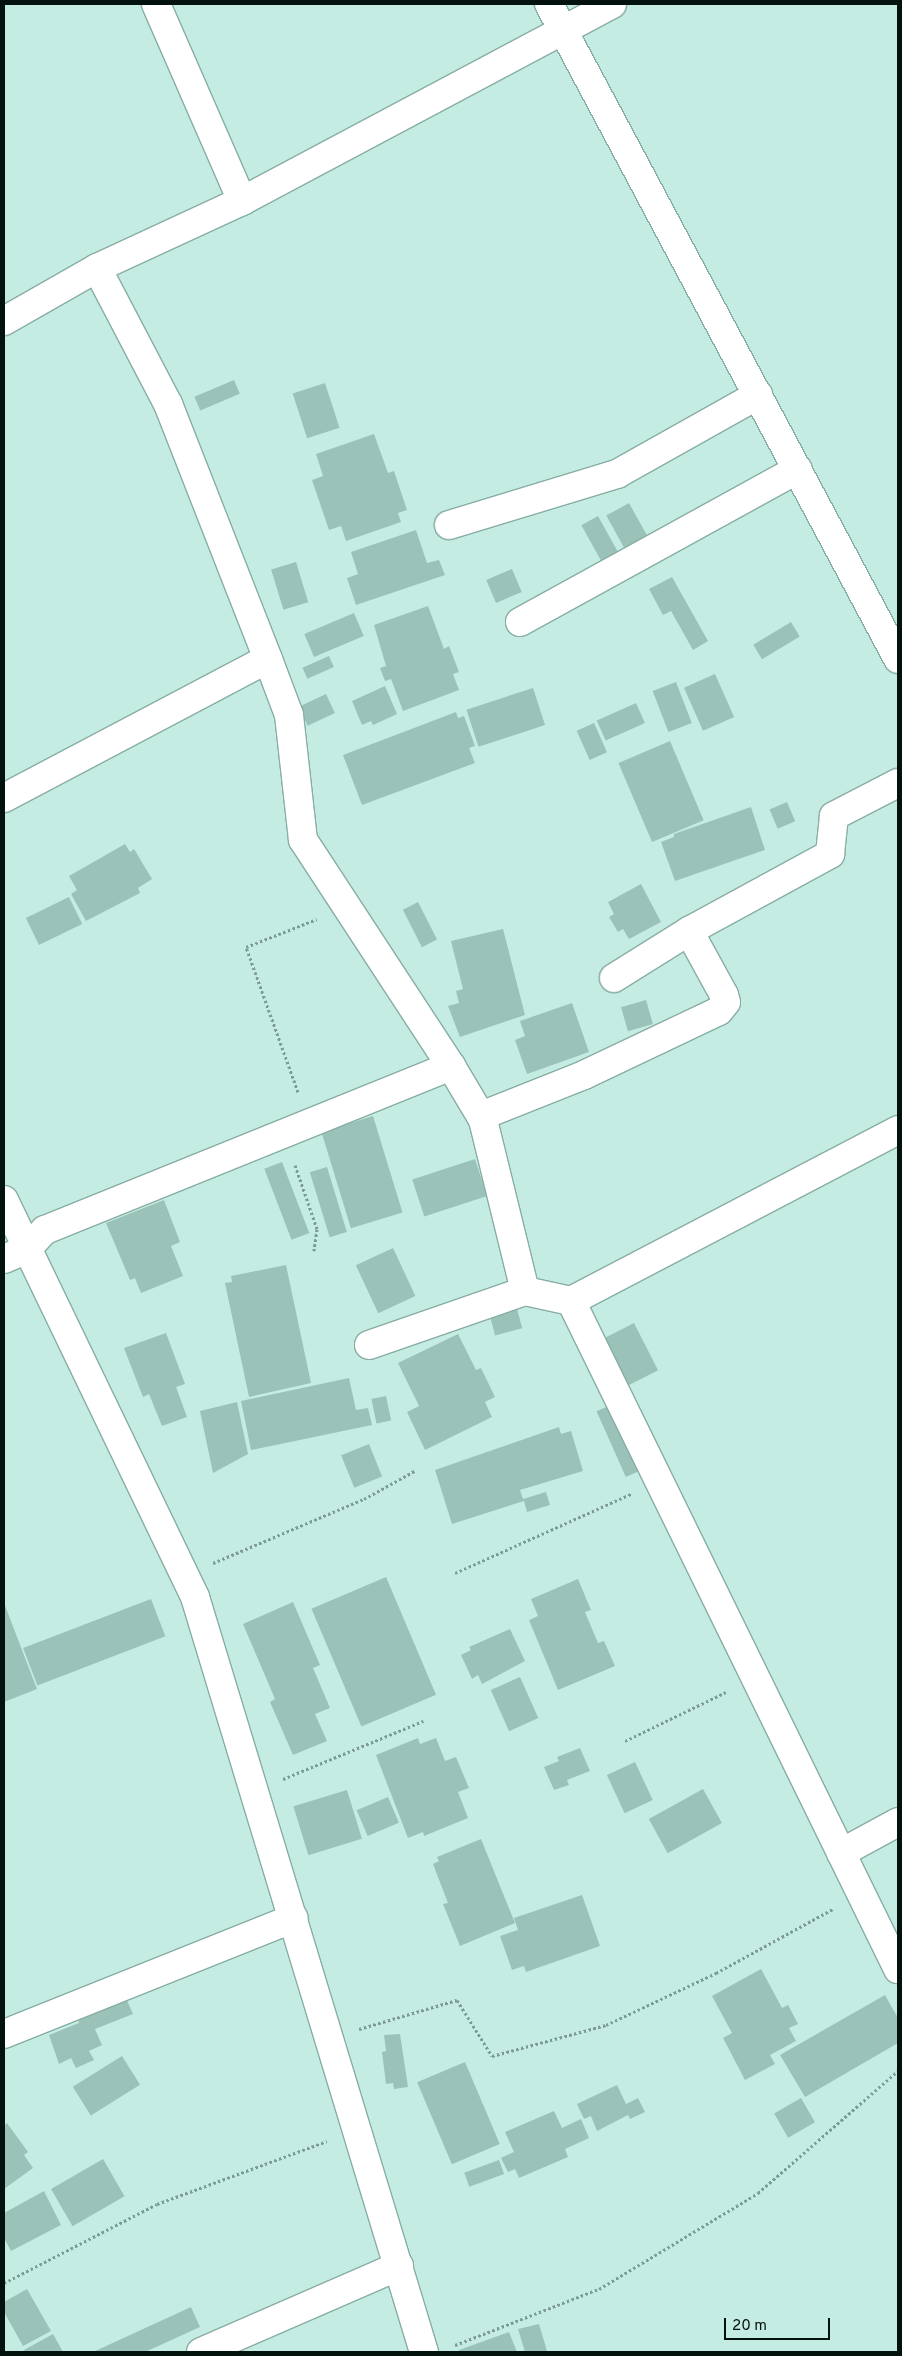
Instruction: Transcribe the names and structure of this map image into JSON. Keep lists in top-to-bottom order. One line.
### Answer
{"scale_bar":"20 m"}
